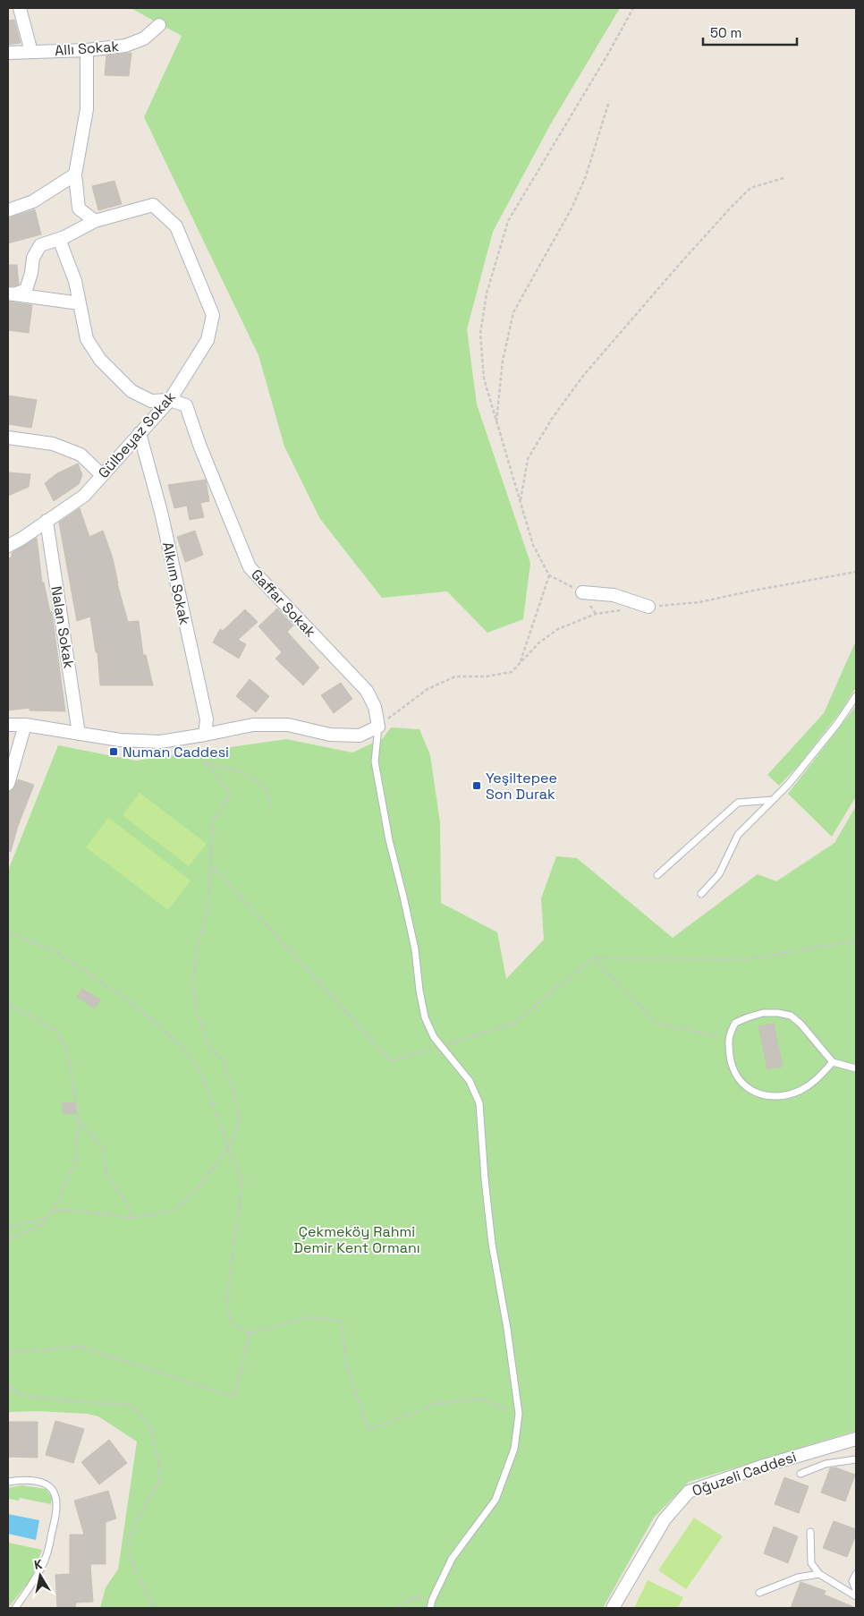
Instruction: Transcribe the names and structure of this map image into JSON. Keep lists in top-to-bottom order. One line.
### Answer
{"streets":{"street":["Allı Sokak","Gülbeyaz Sokak","Alkıım Sokak","Gaffar Sokak","Nalan Sokak","Oğuzeli Caddesi"]},"crossings":[["Gülbeyaz Sokak","Alkıım Sokak"],["Gülbeyaz Sokak","Gaffar Sokak"],["Gülbeyaz Sokak","Nalan Sokak"]],"parks":["Çekmeköy Rahmi Demir Kent Ormanı"],"places":{"transit":["Numan Caddesi","Yeşiltepee Son Durak"]},"scale_bar":"50 m","north":"top"}
